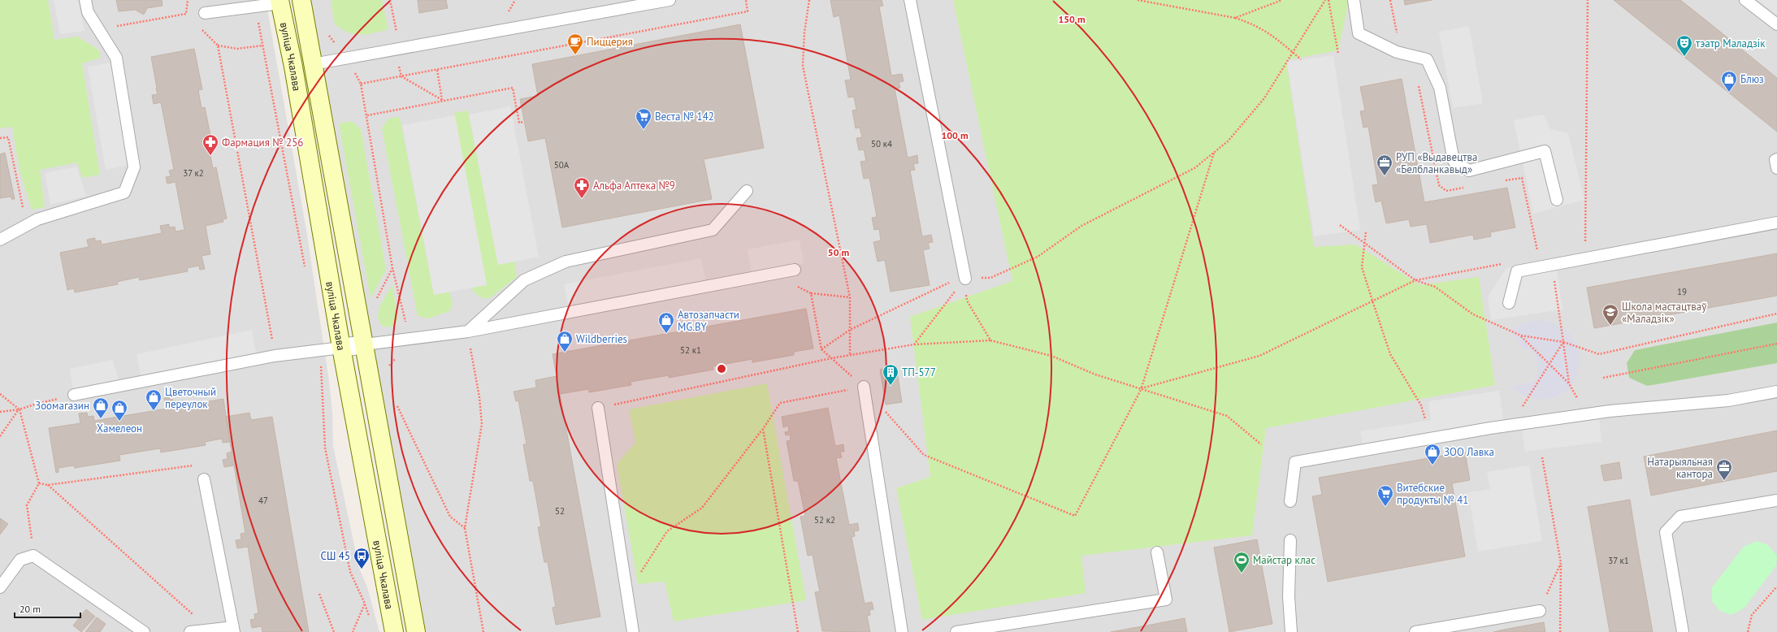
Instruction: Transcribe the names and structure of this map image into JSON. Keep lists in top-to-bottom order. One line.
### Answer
{"streets":{"main road":["вуліца Чкалава"]},"places":{"cafe":["Пиццерия"],"theatre":["тэатр Маладзік"],"shop":["Блюз","Автозапчасти MG.BY","Wildberries","Цветочный переулок","Зоомагазин","Хамелеон","ЗОО Лавка"],"supermarket":["Веста № 142","Витебские продукты № 41"],"pharmacy":["Фармация № 256","Альфа Аптека №9"],"office":["РУП «Выдавецтва «Белбланкавыд»","Натарыяльная кантора"],"school or university":["Школа мастацтваў «Маладзік»"],"building":["ТП-577"],"bus stop":["СШ 45"],"sports":["Майстар клас"]},"house_numbers":["50 к4","50А","37 к2","19","52 к1","47","52","52 к2","37 к1"],"scale_bar":"20 m","rings":["150 m","100 m","50 m"]}
